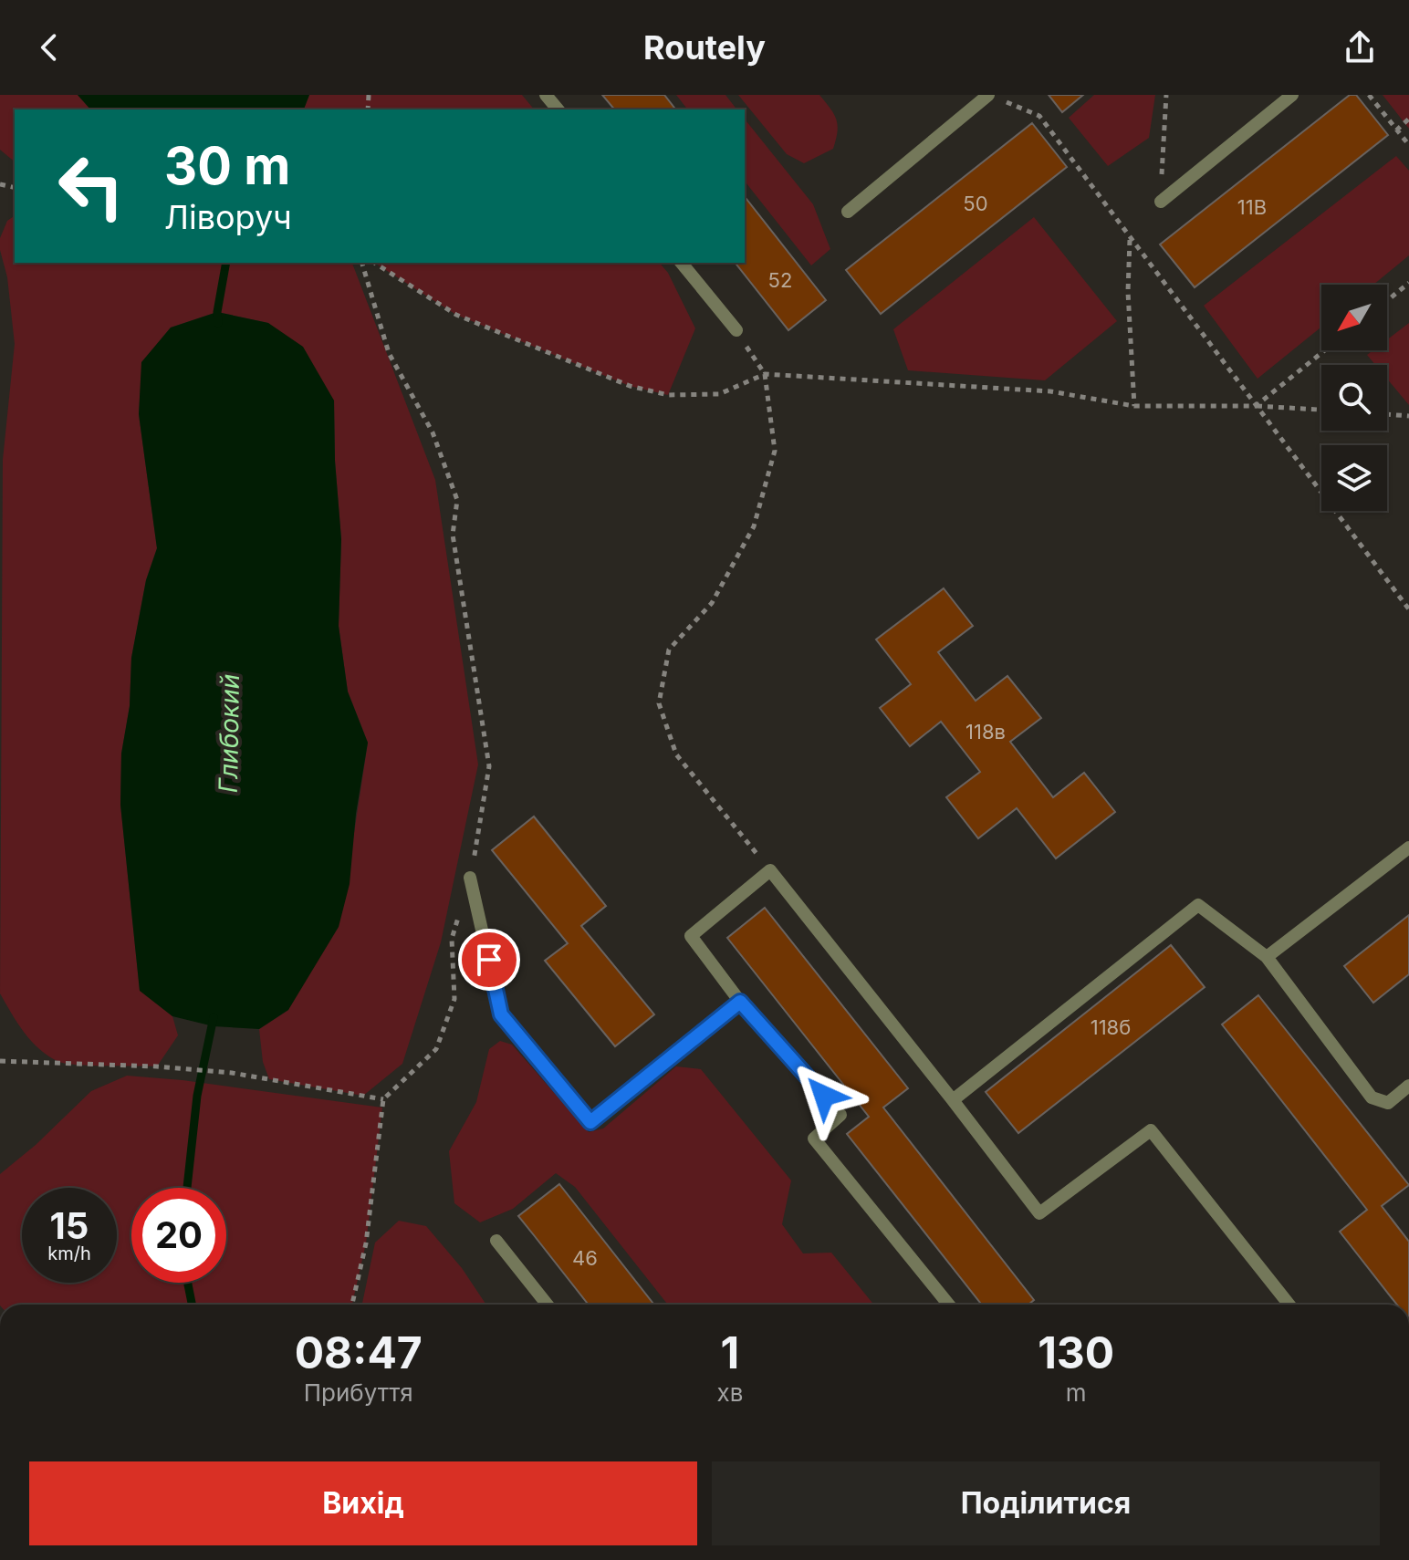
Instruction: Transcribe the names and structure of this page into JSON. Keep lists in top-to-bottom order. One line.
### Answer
{"water":["Глибокий"],"house_numbers":["50","11В","52","118в","118б","46"],"north":"bottom left","page":{"header":"Routely","turn":["30 m","Ліворуч"],"speed":"15 km/h","limit":"20","eta":["08:47","Прибуття","1","хв","130","m"],"buttons":["Вихід","Поділитися"]}}
